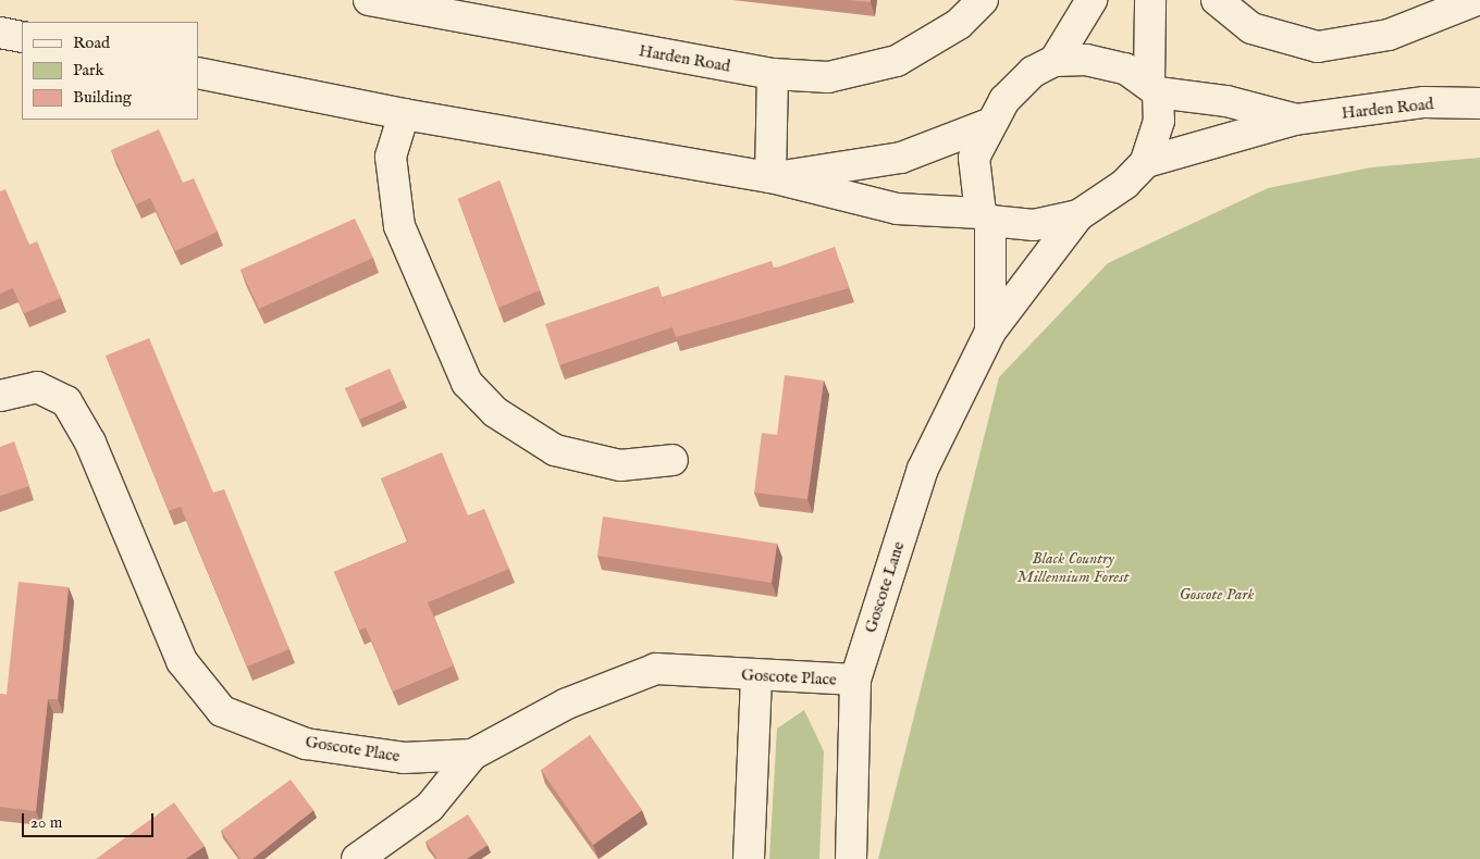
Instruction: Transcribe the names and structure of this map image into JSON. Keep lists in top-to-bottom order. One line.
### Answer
{"streets":{"street":["Harden Road","Goscote Lane","Goscote Place"]},"crossings":[["Harden Road","Goscote Lane"],["Goscote Lane","Goscote Place"]],"parks":["Black Country Millennium Forest","Goscote Park"],"legend":["Road","Park","Building"],"scale_bar":"20 m"}
